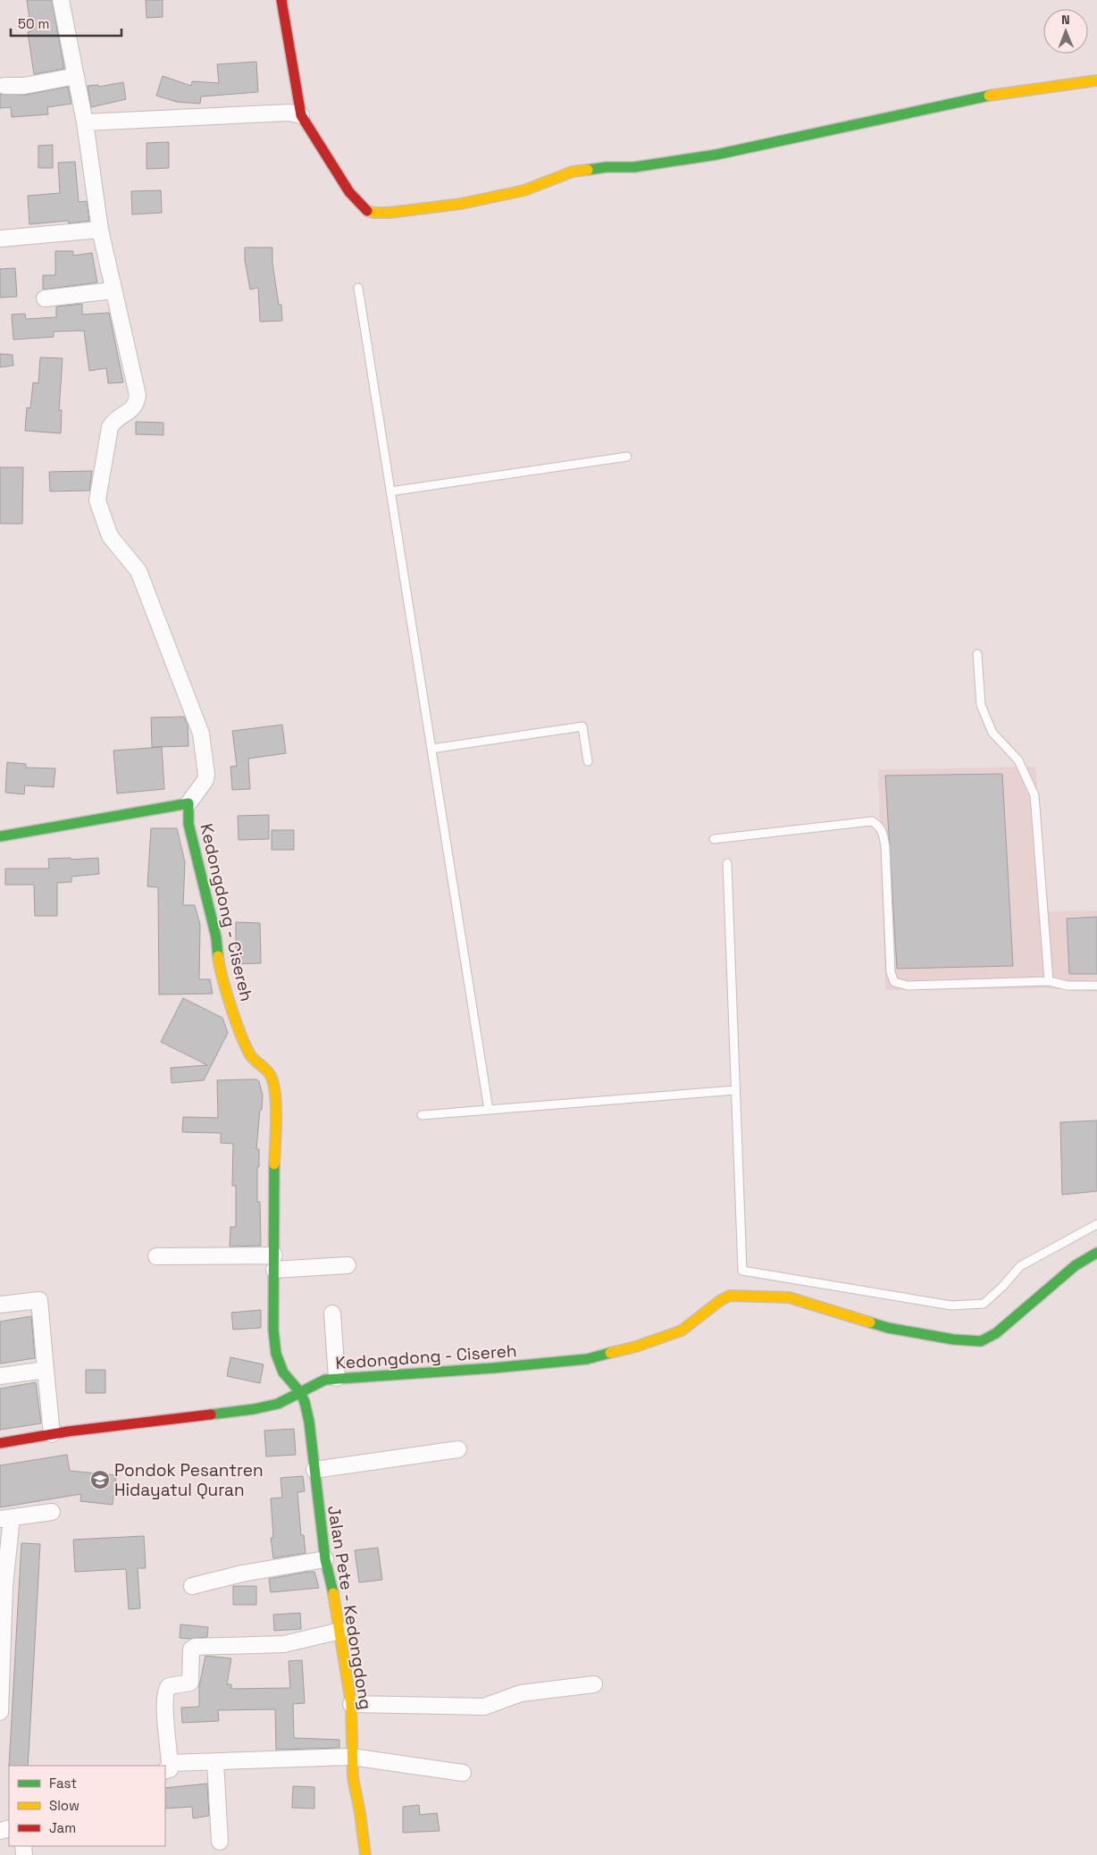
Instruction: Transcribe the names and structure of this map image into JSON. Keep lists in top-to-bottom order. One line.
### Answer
{"streets":{"street":["Kedongdong - Cisereh","Jalan Pete - Kedongdong"]},"crossings":[["Kedongdong - Cisereh","Jalan Pete - Kedongdong"]],"places":{"school or university":["Pondok Pesantren Hidayatul Quran"]},"legend":["Fast","Slow","Jam"],"scale_bar":"50 m","north":"top"}
